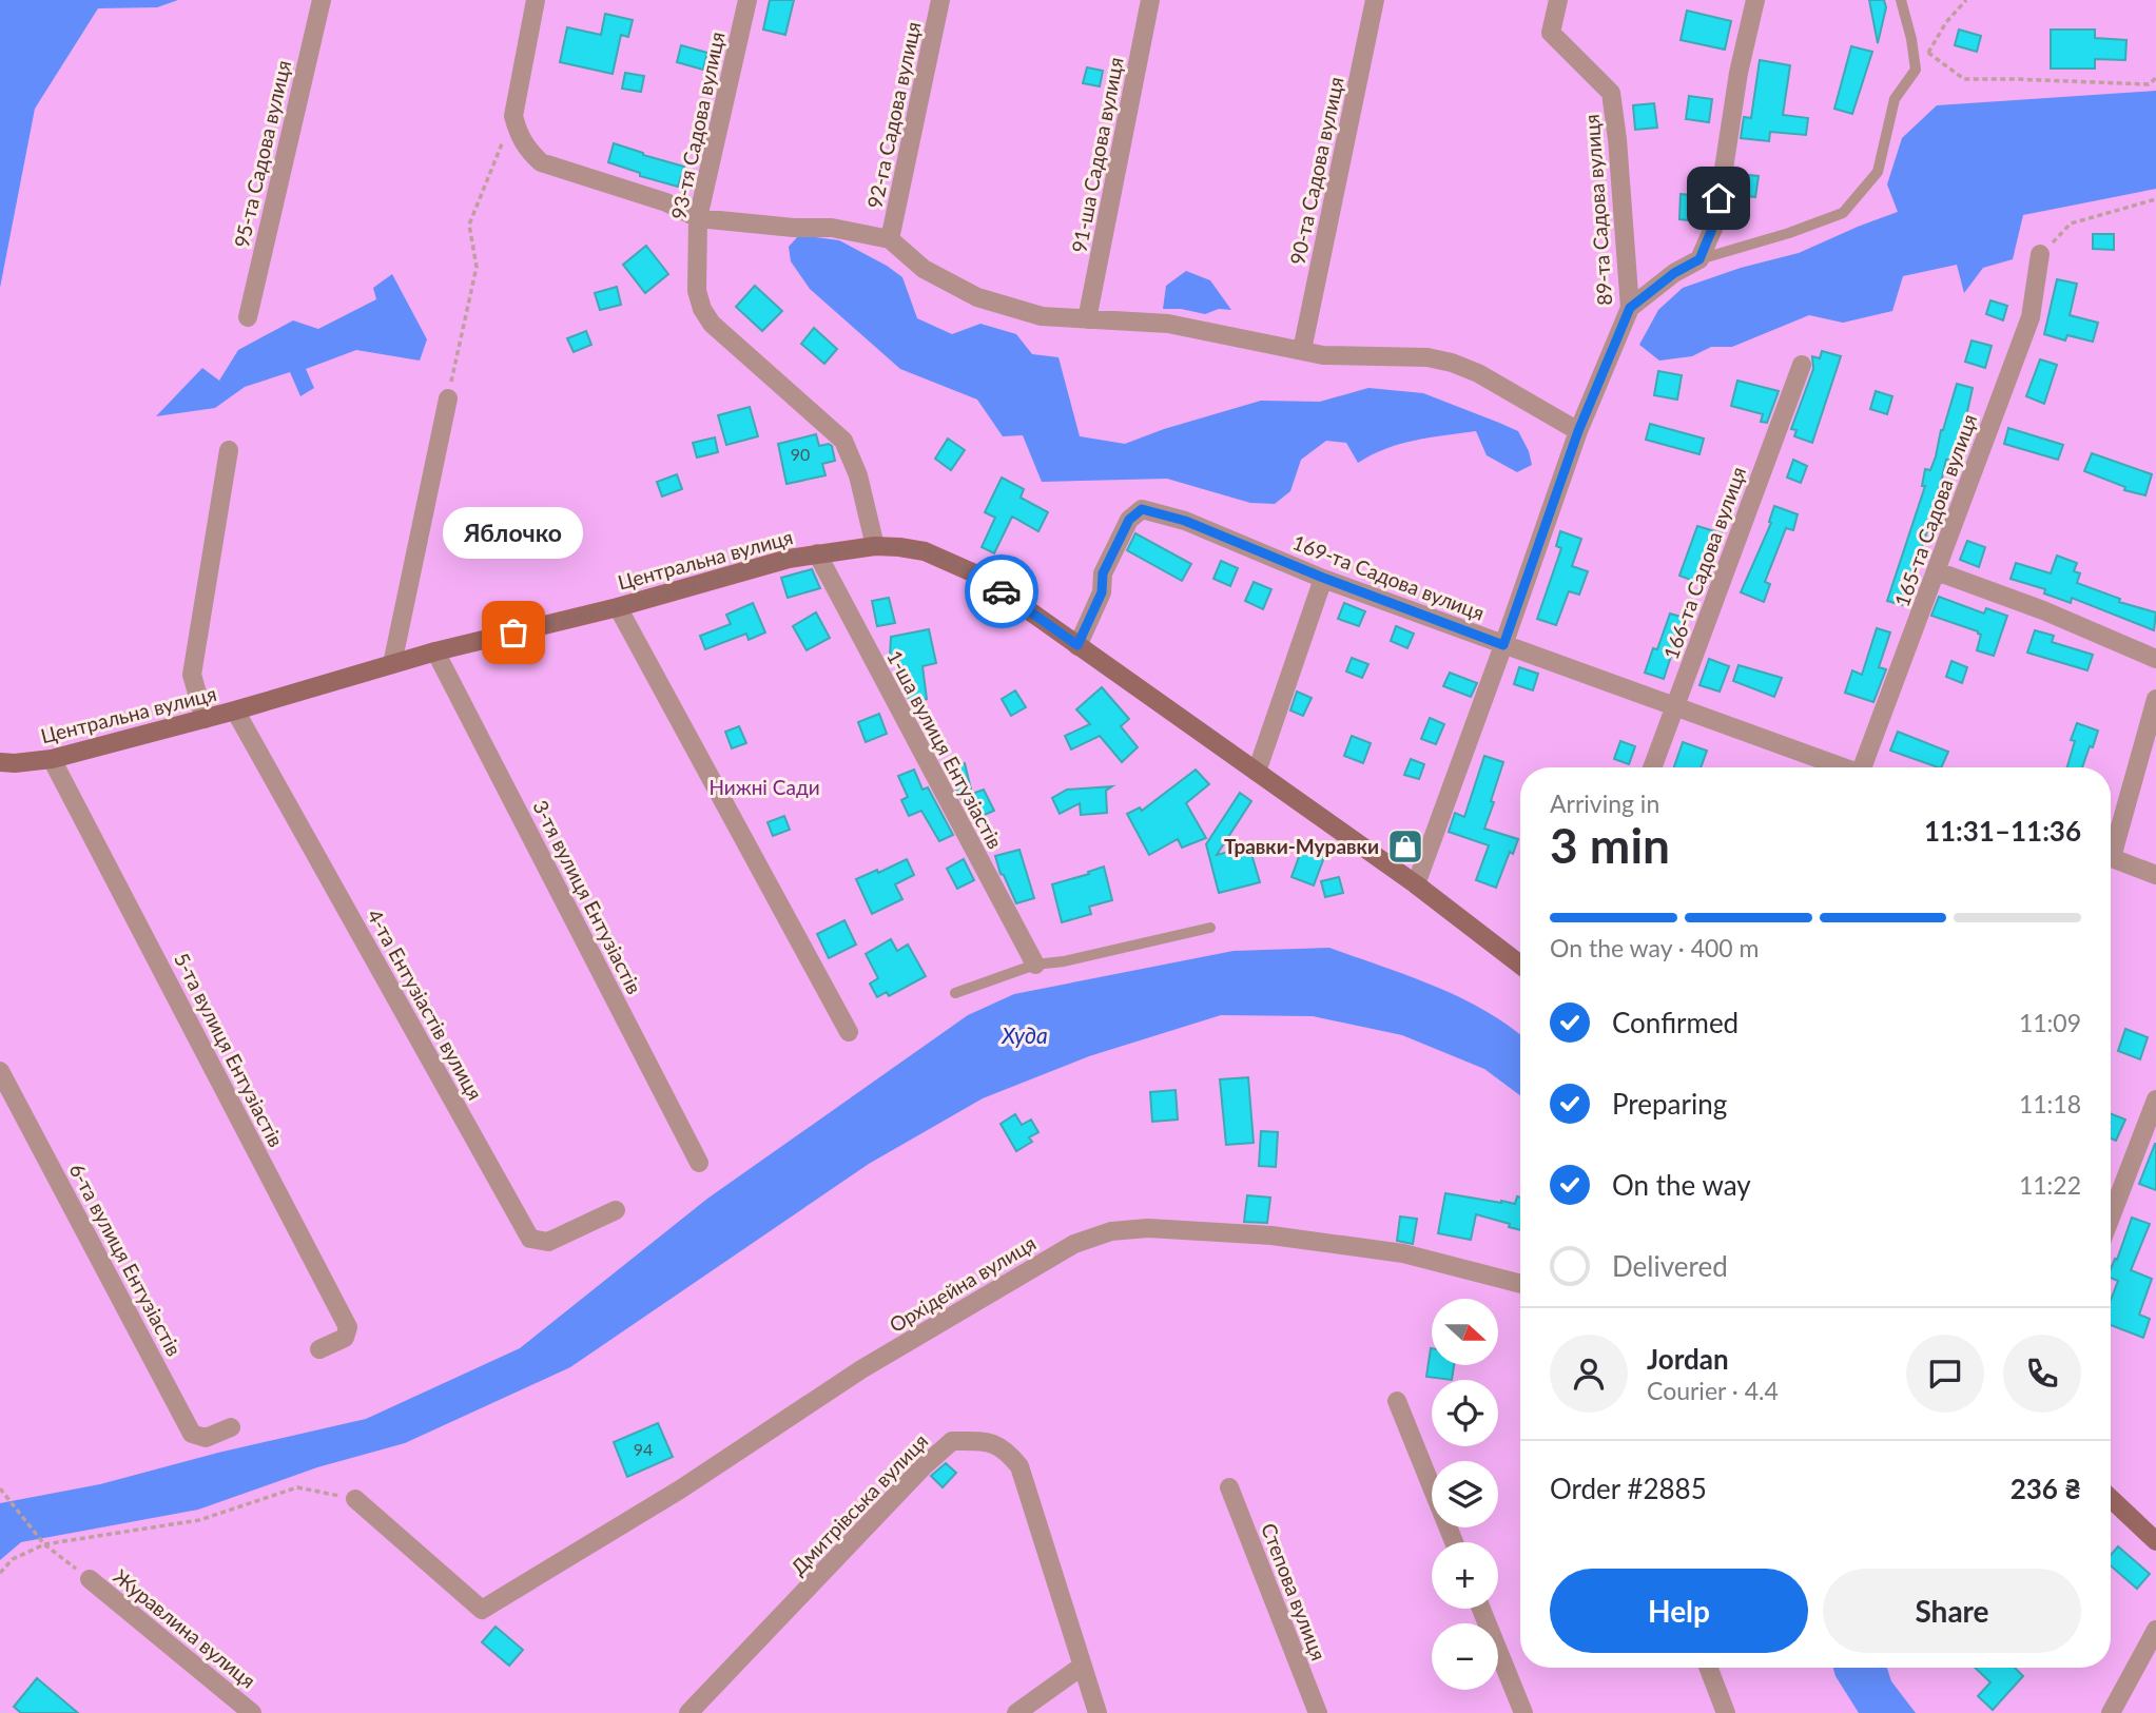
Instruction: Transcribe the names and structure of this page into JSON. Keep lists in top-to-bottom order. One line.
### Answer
{"streets":{"street":["92-га Садова вулиця","93-тя Садова вулиця","95-та Садова вулиця","91-ша Садова вулиця","90-та Садова вулиця","89-та Садова вулиця","165-та Садова вулиця","Центральна вулиця","166-та Садова вулиця","169-та Садова вулиця","1-ша вулиця Ентузіастів","3-тя вулиця Ентузіастів","4-та Ентузіастів вулиця","5-та вулиця Ентузіастів","6-та вулиця Ентузіастів","Орхідейна вулиця","Дмитрівська вулиця","Степова вулиця","Журавлина вулиця"]},"crossings":[["93-тя Садова вулиця","Центральна вулиця"],["89-та Садова вулиця","Центральна вулиця"],["89-та Садова вулиця","169-та Садова вулиця"],["Центральна вулиця","169-та Садова вулиця"],["Центральна вулиця","1-ша вулиця Ентузіастів"],["Центральна вулиця","3-тя вулиця Ентузіастів"],["Центральна вулиця","4-та Ентузіастів вулиця"],["Центральна вулиця","5-та вулиця Ентузіастів"],["166-та Садова вулиця","169-та Садова вулиця"]],"water":["Худа"],"parks":["Нижні Сади"],"places":{"other":["Яблочко"],"shop":["Травки-Муравки"]},"house_numbers":["90","94"],"north":"right","page":{"bubble":"Яблочко","heading":["3 min","Arriving in","11:31–11:36"],"panel":["Jordan","Courier · 4.4","Order #2885","236 ₴"],"bar":"On the way · 400 m","list":[["Confirmed","11:09"],["Preparing","11:18"],["On the way","11:22"],"Delivered"],"map_buttons":["+","−"],"buttons":["Help","Share"]}}
